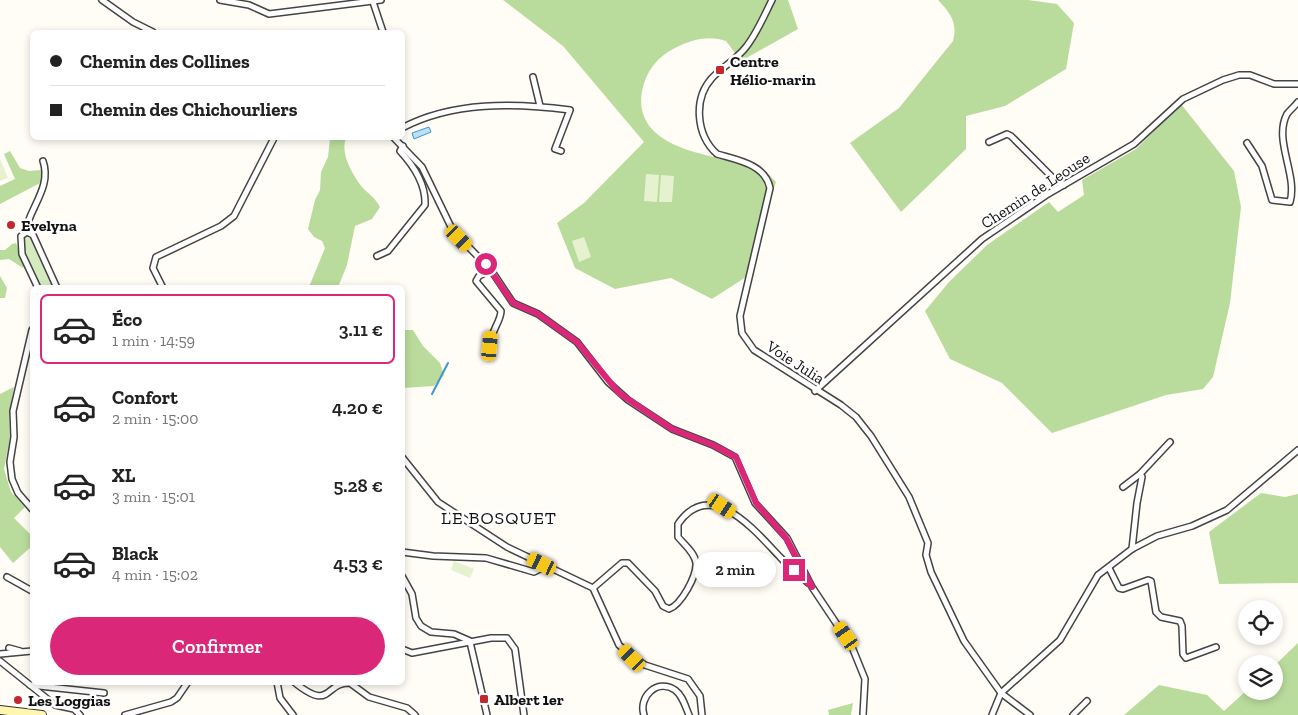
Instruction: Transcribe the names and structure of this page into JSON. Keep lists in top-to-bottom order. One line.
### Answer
{"streets":{"street":["Chemin de Leouse","Voie Julia"]},"crossings":[["Chemin de Leouse","Voie Julia"]],"districts":["LE BOSQUET"],"places":{"transit":["Centre Hélio-marin","Albert 1er"],"other":["Evelyna","Les Loggias"]},"page":{"banner":["Chemin des Collines","Chemin des Chichourliers"],"list":[{"name":"Éco","note":"1 min · 14:59","value":"3.11 €"},{"name":"Confort","note":"2 min · 15:00","value":"4.20 €"},{"name":"XL","note":"3 min · 15:01","value":"5.28 €"},{"name":"Black","note":"4 min · 15:02","value":"4.53 €"}],"bubble":"2 min","buttons":"Confirmer"}}
